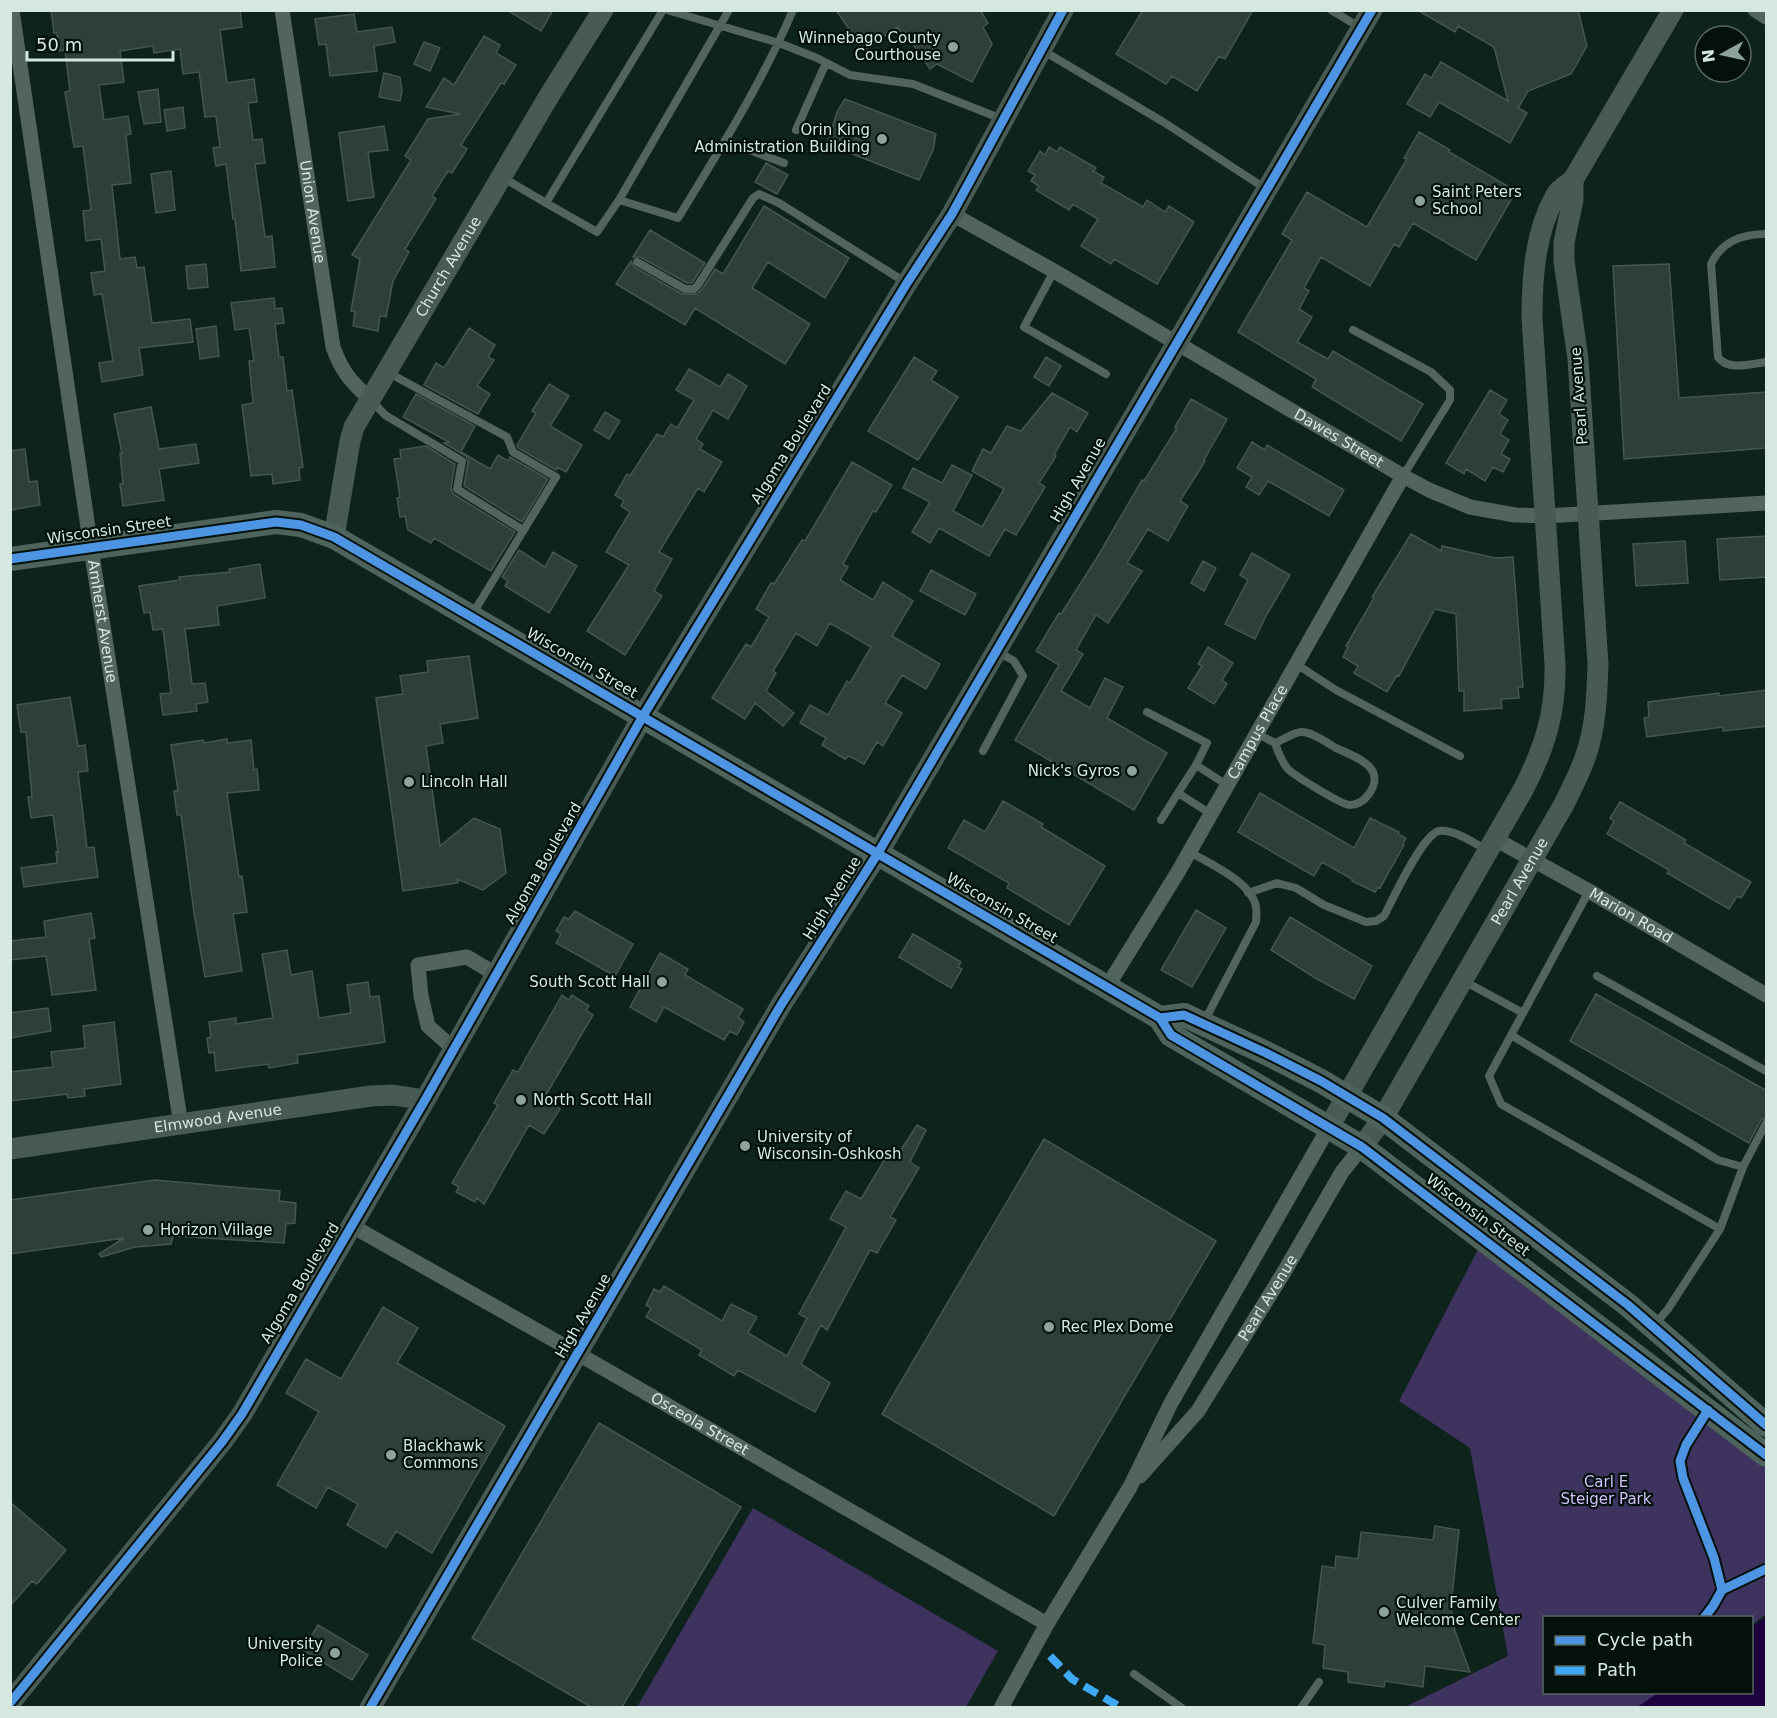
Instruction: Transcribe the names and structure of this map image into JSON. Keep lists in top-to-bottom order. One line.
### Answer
{"streets":{"main road":["Church Avenue","Pearl Avenue","Algoma Boulevard","High Avenue","Wisconsin Street","Elmwood Avenue"],"street":["Union Avenue","Dawes Street","Amherst Avenue","Campus Place","Marion Road","Osceola Street"]},"crossings":[["Union Avenue","Church Avenue"],["Church Avenue","Wisconsin Street"],["Pearl Avenue","Dawes Street"],["Pearl Avenue","Wisconsin Street"],["Pearl Avenue","Marion Road"],["Pearl Avenue","Osceola Street"],["Dawes Street","Algoma Boulevard"],["Dawes Street","High Avenue"],["Dawes Street","Campus Place"],["Algoma Boulevard","Wisconsin Street"],["Algoma Boulevard","Elmwood Avenue"],["Algoma Boulevard","Osceola Street"],["High Avenue","Wisconsin Street"],["High Avenue","Osceola Street"],["Wisconsin Street","Amherst Avenue"],["Wisconsin Street","Campus Place"],["Amherst Avenue","Elmwood Avenue"]],"parks":["Carl E Steiger Park"],"places":["Winnebago County Courthouse","Orin King Administration Building","Saint Peters School","Nick's Gyros","Lincoln Hall","South Scott Hall","North Scott Hall","University of Wisconsin-Oshkosh","Horizon Village","Rec Plex Dome","Blackhawk Commons","Culver Family Welcome Center","University Police"],"legend":["Cycle path","Path"],"scale_bar":"50 m","north":"left"}
